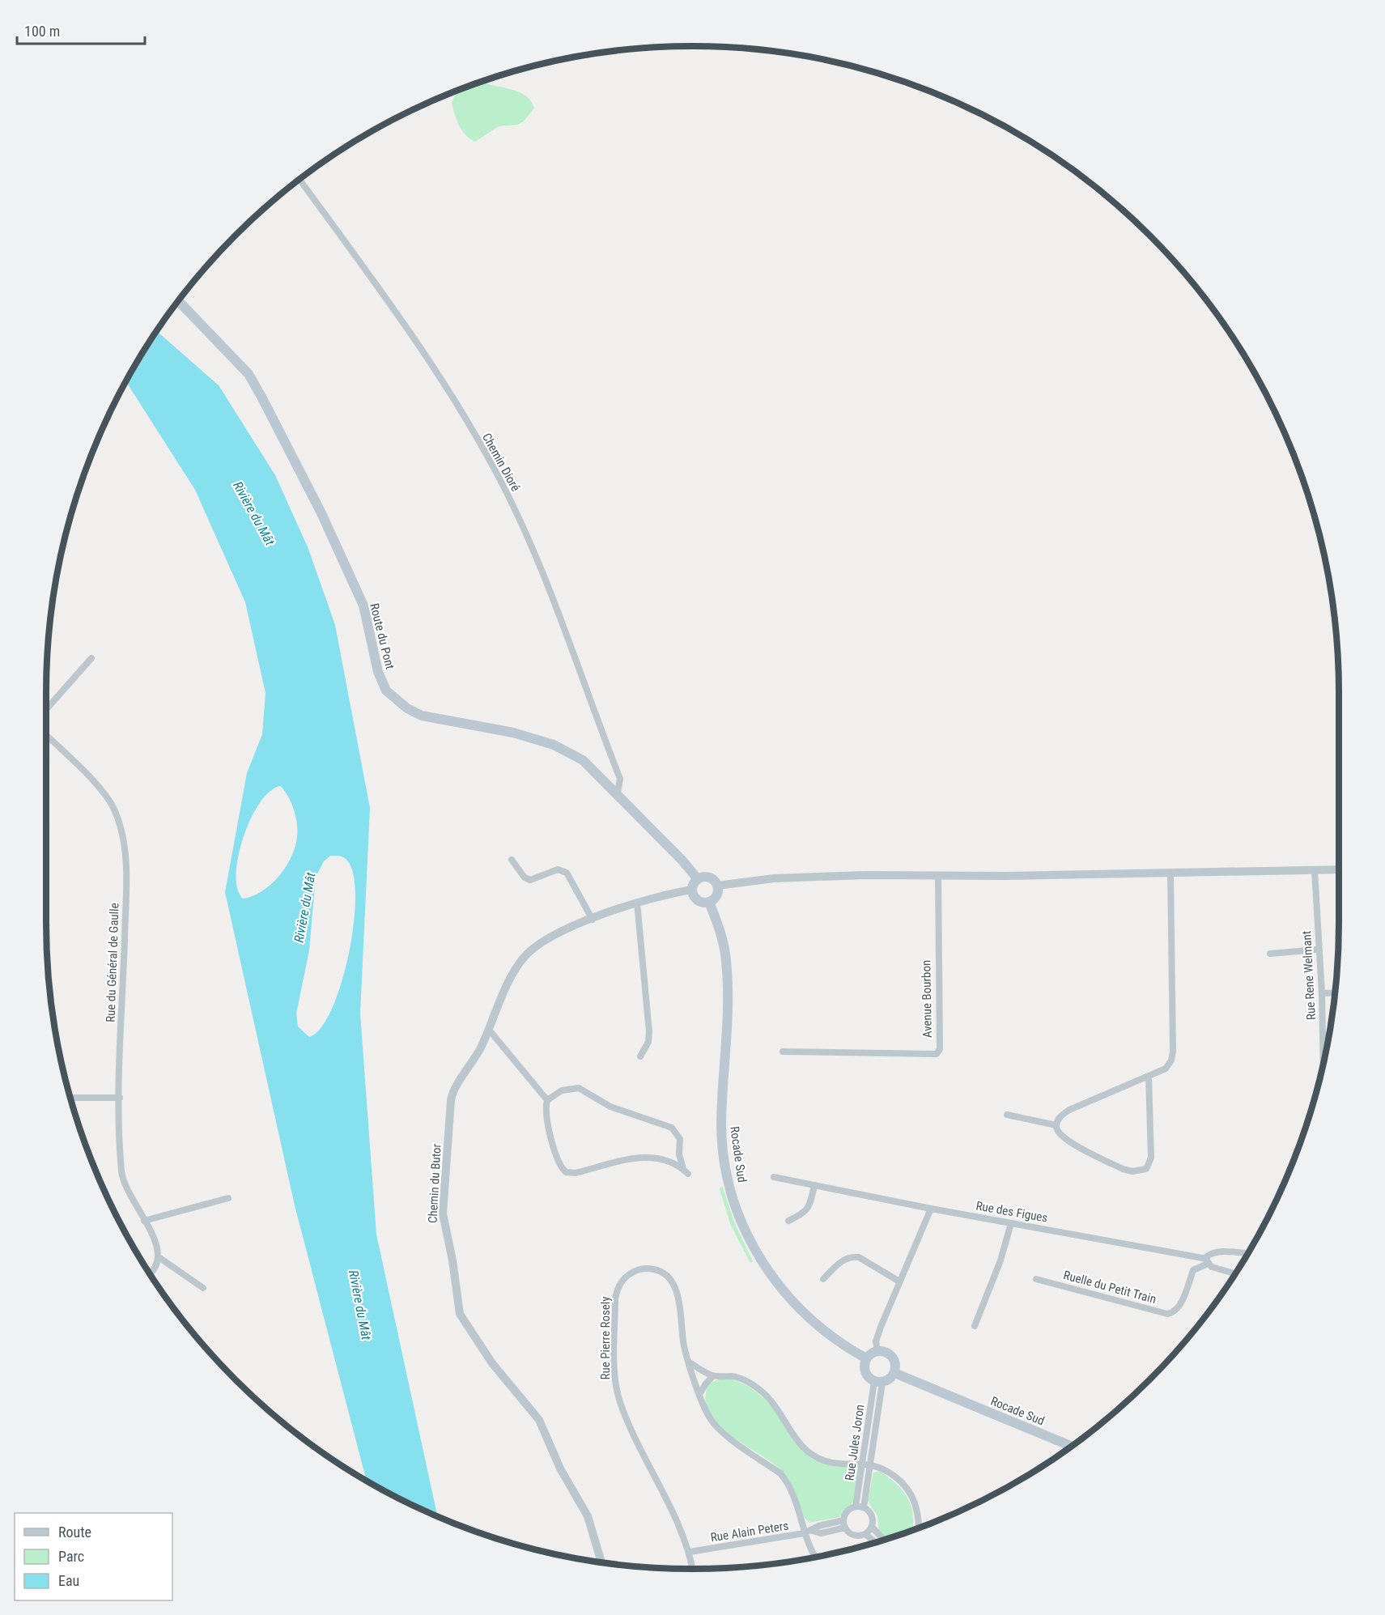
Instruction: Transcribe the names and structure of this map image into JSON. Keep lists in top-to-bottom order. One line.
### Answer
{"streets":{"main road":["Route du Pont","Rocade Sud"],"street":["Chemin Dioré","Rue du Général de Gaulle","Rue Rene Welmant","Avenue Bourbon","Chemin du Butor","Rue des Figues","Ruelle du Petit Train","Rue Pierre Rosely","Rue Jules Joron","Rue Alain Peters"]},"crossings":[["Chemin Dioré","Route du Pont"],["Route du Pont","Rocade Sud"],["Route du Pont","Chemin du Butor"],["Rocade Sud","Chemin du Butor"],["Rocade Sud","Rue Jules Joron"],["Rue des Figues","Ruelle du Petit Train"],["Rue Pierre Rosely","Rue Alain Peters"],["Rue Jules Joron","Rue Alain Peters"]],"water":["Rivière du Mât"],"legend":["Route","Parc","Eau"],"scale_bar":"100 m"}
